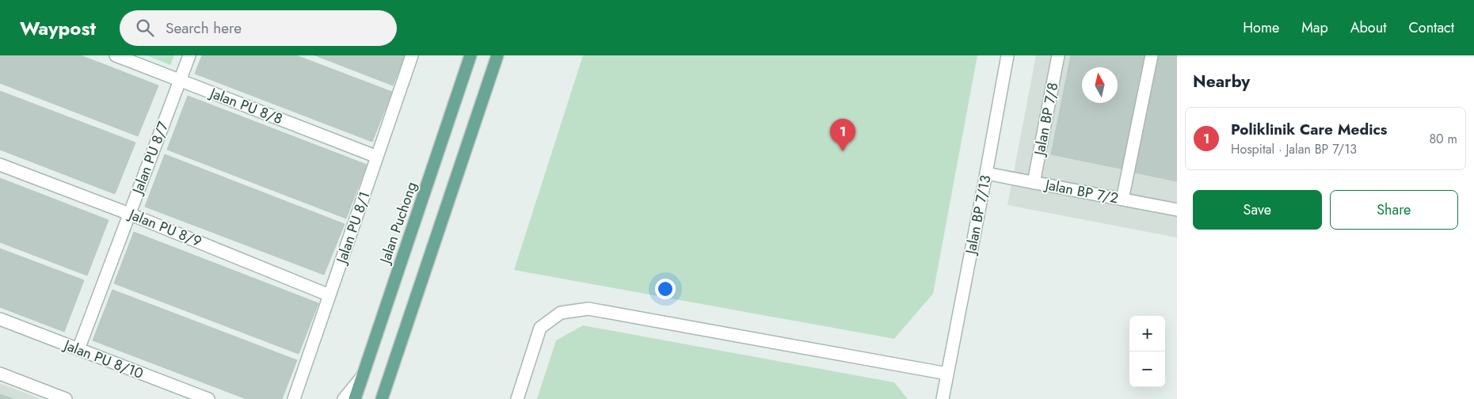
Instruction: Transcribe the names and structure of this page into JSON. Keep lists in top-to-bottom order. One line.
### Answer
{"streets":{"main road":["Jalan Puchong"],"street":["Jalan PU 8/8","Jalan BP 7/8","Jalan PU 8/7","Jalan BP 7/2","Jalan BP 7/13","Jalan PU 8/1","Jalan PU 8/9","Jalan PU 8/10"]},"crossings":[["Jalan PU 8/8","Jalan PU 8/7"],["Jalan PU 8/8","Jalan PU 8/1"],["Jalan BP 7/8","Jalan BP 7/2"],["Jalan PU 8/7","Jalan PU 8/9"],["Jalan PU 8/7","Jalan PU 8/10"],["Jalan BP 7/2","Jalan BP 7/13"],["Jalan PU 8/1","Jalan PU 8/9"]],"north":"top","page":{"header":"Waypost","search":"Search here","nav":["Home","Map","About","Contact"],"heading":"Nearby","list":[{"mark":"1","name":"Poliklinik Care Medics","note":"Hospital · Jalan BP 7/13","value":"80 m"}],"pins":"1","buttons":["Save","Share"],"map_buttons":["+","−"]}}
